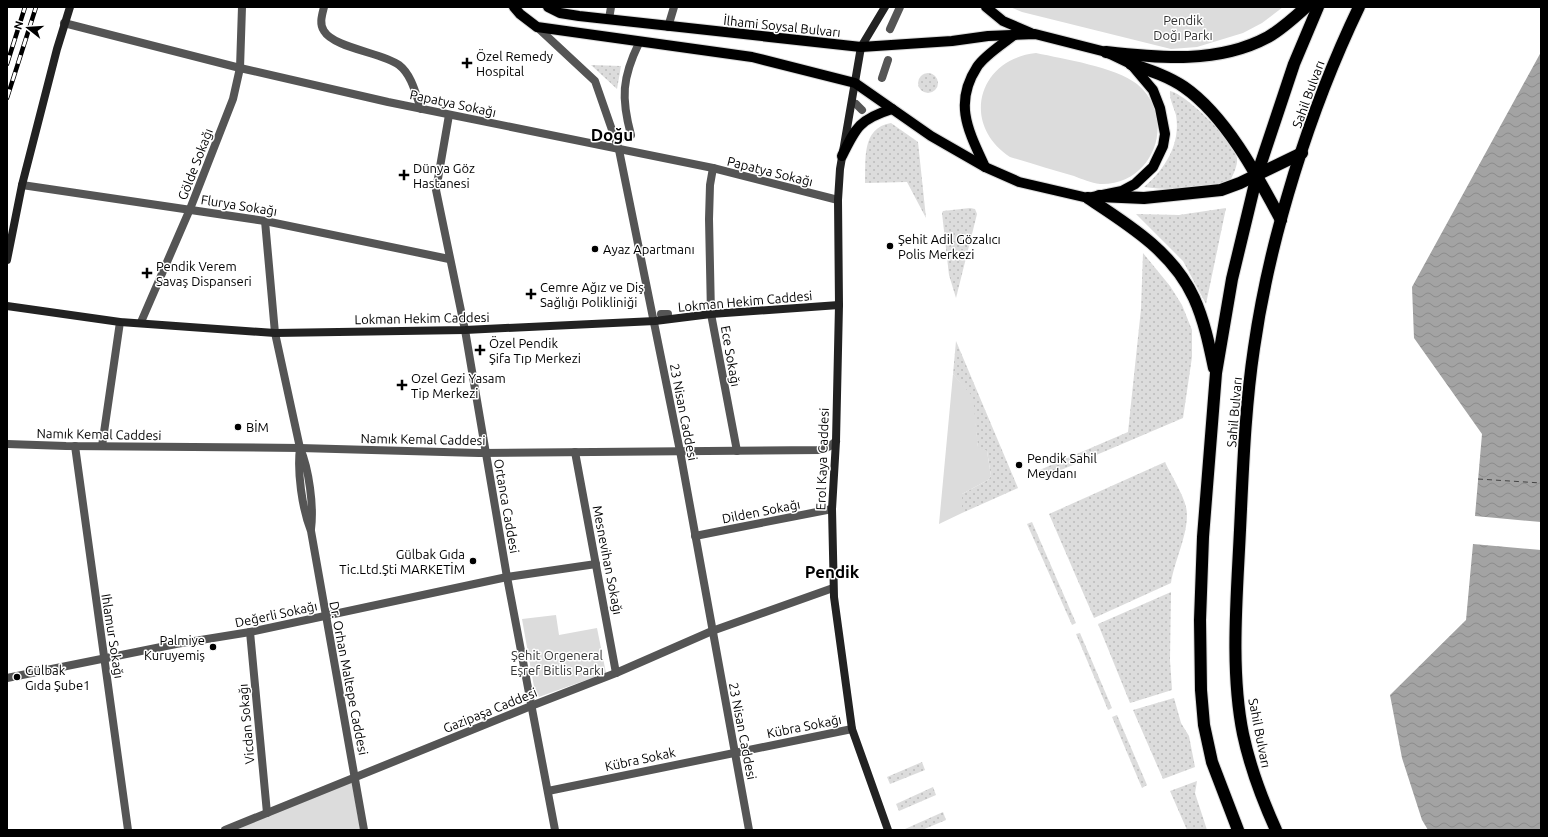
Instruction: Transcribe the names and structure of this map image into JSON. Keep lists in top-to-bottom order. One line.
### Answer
{"streets":{"highway":["Sahil Bulvarı"],"main road":["İlhami Soysal Bulvarı"],"street":["Papatya Sokağı","Gölde Sokağı","Flurya Sokağı","Lokman Hekim Caddesi","Ece Sokağı","23 Nisan Caddesi","Namık Kemal Caddesi","Erol Kaya Caddesi","Ortanca Caddesi","Dilden Sokağı","Mesnevihan Sokağı","Değerli Sokağı","Ihlamur Sokağı","Dr. Orhan Maltepe Caddesi","Gazipaşa Caddesi","Vicdan Sokağı","Kübra Sokağı","Kübra Sokak"]},"crossings":[["İlhami Soysal Bulvarı","Erol Kaya Caddesi"],["Papatya Sokağı","Gölde Sokağı"],["Papatya Sokağı","Ece Sokağı"],["Papatya Sokağı","23 Nisan Caddesi"],["Papatya Sokağı","Erol Kaya Caddesi"],["Papatya Sokağı","Ortanca Caddesi"],["Gölde Sokağı","Flurya Sokağı"],["Gölde Sokağı","Lokman Hekim Caddesi"],["Flurya Sokağı","Ortanca Caddesi"],["Flurya Sokağı","Dr. Orhan Maltepe Caddesi"],["Lokman Hekim Caddesi","Ece Sokağı"],["Lokman Hekim Caddesi","23 Nisan Caddesi"],["Lokman Hekim Caddesi","Erol Kaya Caddesi"],["Lokman Hekim Caddesi","Ortanca Caddesi"],["Lokman Hekim Caddesi","Dr. Orhan Maltepe Caddesi"],["Ece Sokağı","Namık Kemal Caddesi"],["23 Nisan Caddesi","Namık Kemal Caddesi"],["23 Nisan Caddesi","Dilden Sokağı"],["23 Nisan Caddesi","Gazipaşa Caddesi"],["23 Nisan Caddesi","Kübra Sokağı"],["23 Nisan Caddesi","Kübra Sokak"],["Namık Kemal Caddesi","Erol Kaya Caddesi"],["Namık Kemal Caddesi","Ortanca Caddesi"],["Namık Kemal Caddesi","Mesnevihan Sokağı"],["Namık Kemal Caddesi","Ihlamur Sokağı"],["Namık Kemal Caddesi","Dr. Orhan Maltepe Caddesi"],["Erol Kaya Caddesi","Dilden Sokağı"],["Erol Kaya Caddesi","Gazipaşa Caddesi"],["Erol Kaya Caddesi","Kübra Sokağı"],["Ortanca Caddesi","Değerli Sokağı"],["Ortanca Caddesi","Gazipaşa Caddesi"],["Ortanca Caddesi","Kübra Sokak"],["Mesnevihan Sokağı","Değerli Sokağı"],["Mesnevihan Sokağı","Gazipaşa Caddesi"],["Değerli Sokağı","Ihlamur Sokağı"],["Değerli Sokağı","Dr. Orhan Maltepe Caddesi"],["Değerli Sokağı","Vicdan Sokağı"],["Dr. Orhan Maltepe Caddesi","Gazipaşa Caddesi"],["Gazipaşa Caddesi","Vicdan Sokağı"],["Kübra Sokağı","Kübra Sokak"]],"districts":["Doğu","Pendik"],"parks":["Pendik Doğı Parkı","Şehit Orgeneral Eşref Bitlis Parkı"],"places":{"health":["Özel Remedy Hospital","Dünya Göz Hastanesi","Pendik Verem Savaş Dispanseri","Cemre Ağız ve Diş Sağlığı Polikliniği","Özel Pendik Şifa Tıp Merkezi","Ozel Gezi Yasam Tip Merkezi"],"other":["Şehit Adil Gözalıcı Polis Merkezi","Ayaz Apartmanı","BİM","Pendik Sahil Meydanı","Gülbak Gıda Tic.Ltd.Şti MARKETİM","Palmiye Kuruyemiş","Gülbak Gıda Şube1"]},"north":"left"}
